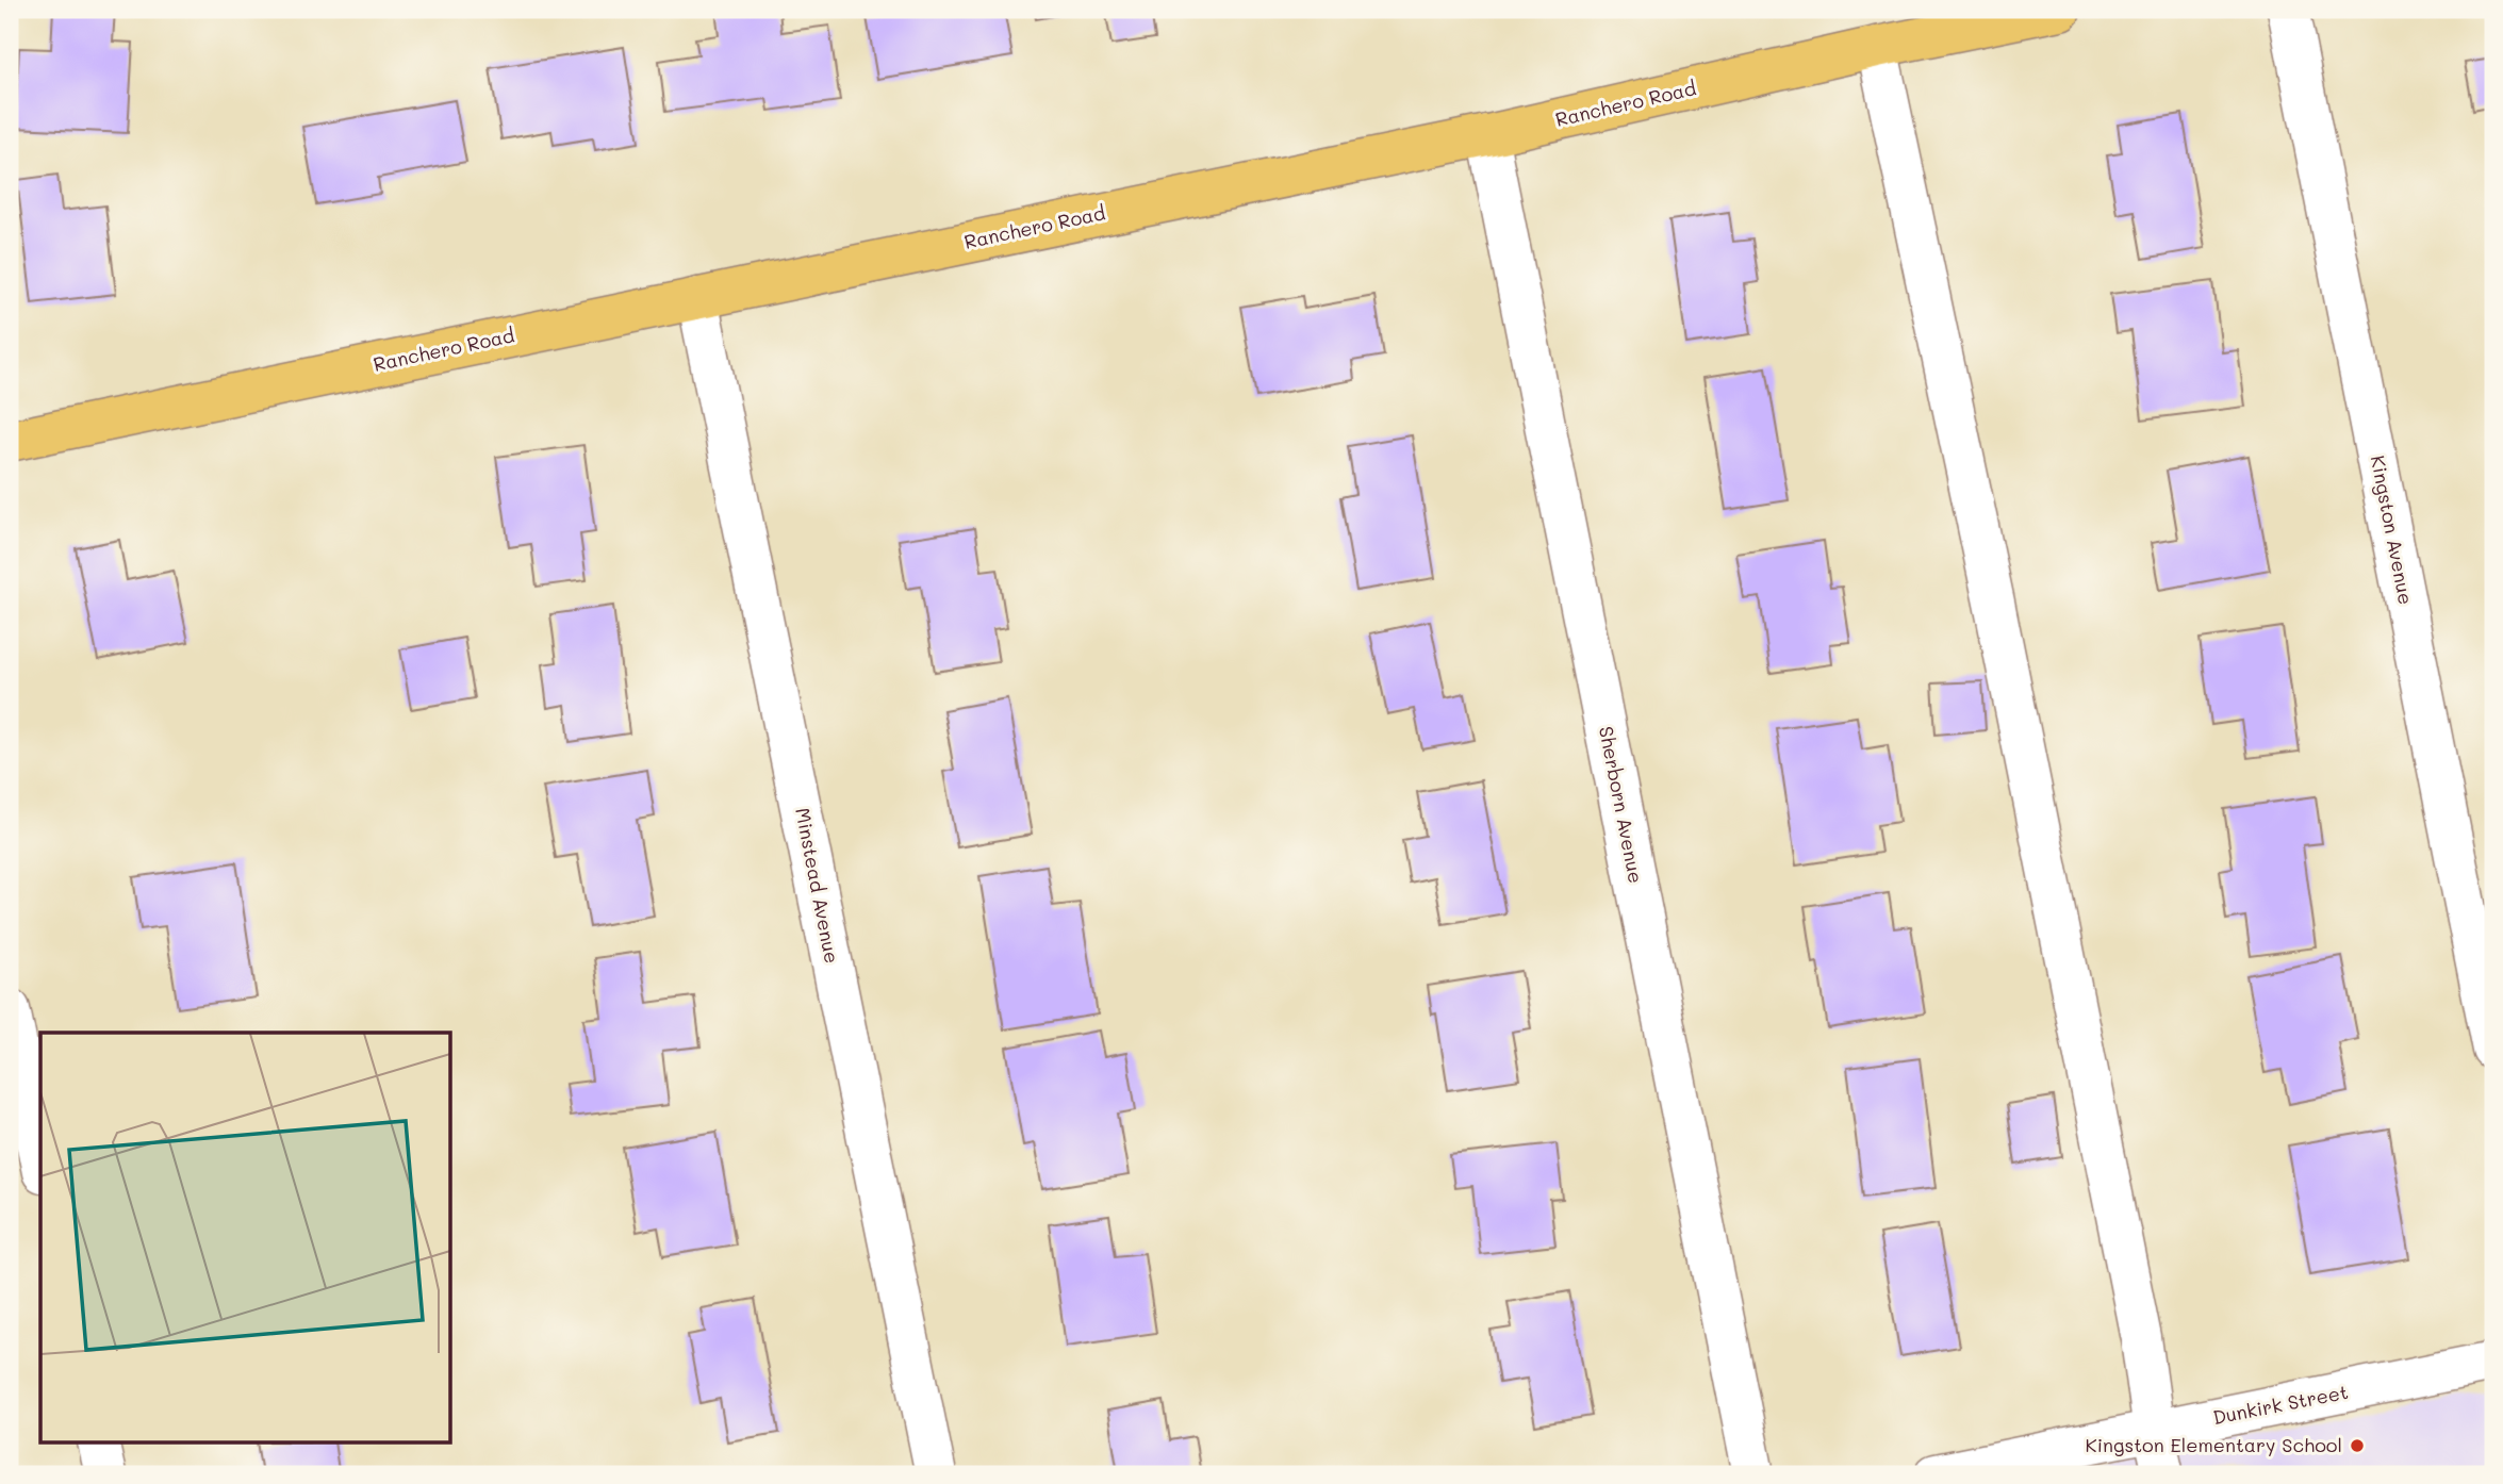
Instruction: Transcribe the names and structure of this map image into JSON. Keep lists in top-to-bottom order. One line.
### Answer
{"streets":{"main road":["Ranchero Road"],"street":["Kingston Avenue","Sherborn Avenue","Minstead Avenue","Dunkirk Street"]},"crossings":[["Ranchero Road","Sherborn Avenue"],["Ranchero Road","Minstead Avenue"]],"places":["Kingston Elementary School"]}
